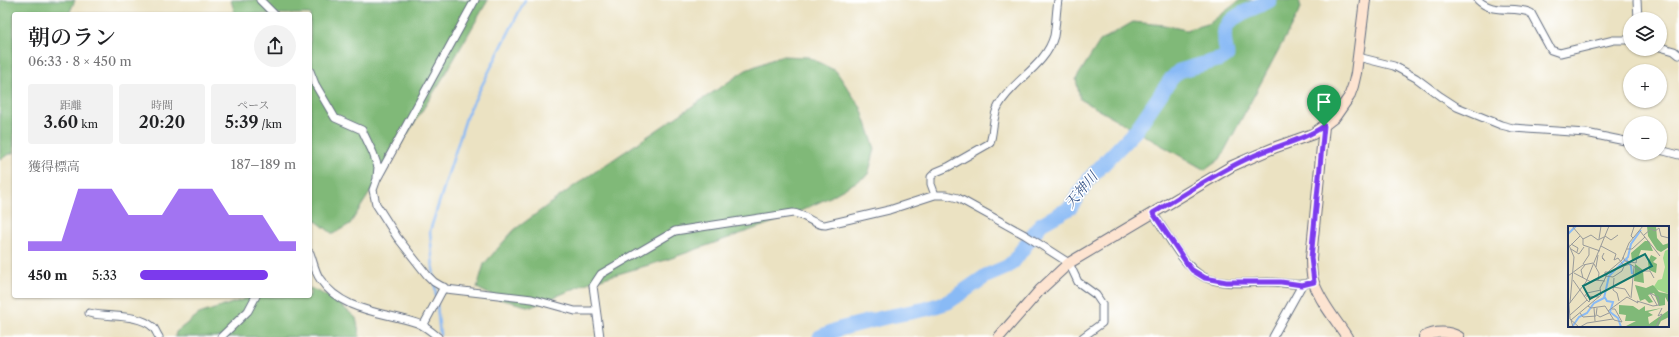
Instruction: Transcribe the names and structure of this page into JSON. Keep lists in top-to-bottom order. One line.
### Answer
{"water":["天神川"],"page":{"map_buttons":["+","−"],"heading":["朝のラン","06:33 · 8 × 450 m"],"stats":[["距離","3.60 km"],["時間","20:20"],["ペース","5:39 /km"]],"chart":["獲得標高","187–189 m"],"list":[{"name":"450 m","note":"5:33"}]}}
